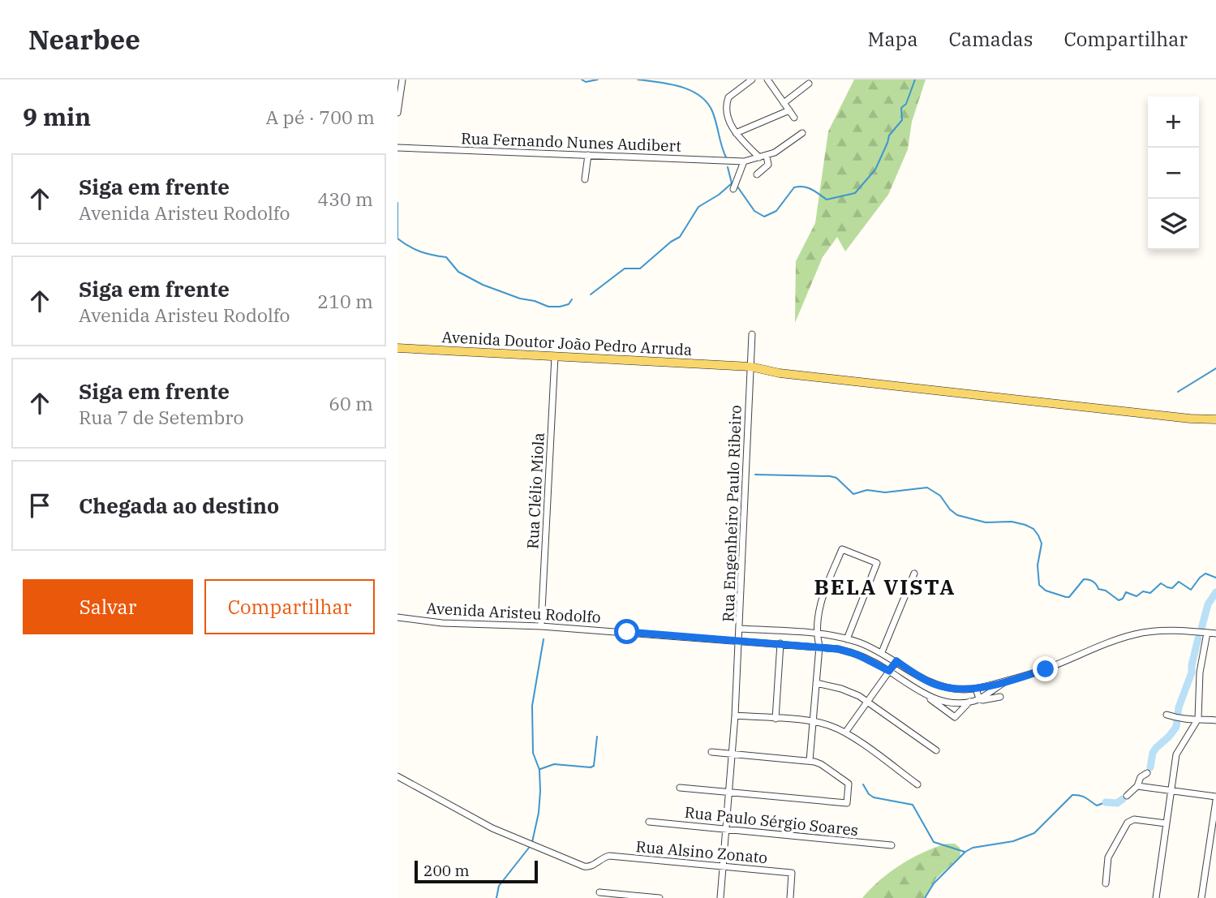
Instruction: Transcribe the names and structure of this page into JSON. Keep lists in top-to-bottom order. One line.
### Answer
{"streets":{"main road":["Avenida Doutor João Pedro Arruda"],"street":["Rua Fernando Nunes Audibert","Rua Clélio Miola","Rua Engenheiro Paulo Ribeiro","Avenida Aristeu Rodolfo","Rua Paulo Sérgio Soares","Rua Alsino Zonato"]},"crossings":[["Avenida Doutor João Pedro Arruda","Rua Clélio Miola"],["Avenida Doutor João Pedro Arruda","Rua Engenheiro Paulo Ribeiro"],["Rua Clélio Miola","Avenida Aristeu Rodolfo"],["Rua Engenheiro Paulo Ribeiro","Avenida Aristeu Rodolfo"],["Rua Engenheiro Paulo Ribeiro","Rua Paulo Sérgio Soares"],["Rua Engenheiro Paulo Ribeiro","Rua Alsino Zonato"]],"districts":["BELA VISTA"],"scale_bar":"200 m","page":{"header":"Nearbee","nav":["Mapa","Camadas","Compartilhar"],"heading":["9 min","A pé · 700 m"],"map_buttons":["+","−"],"list":[["Siga em frente","Avenida Aristeu Rodolfo","430 m"],["Siga em frente","Avenida Aristeu Rodolfo","210 m"],["Siga em frente","Rua 7 de Setembro","60 m"],"Chegada ao destino"],"buttons":["Salvar","Compartilhar"],"scale":"200 m"}}
